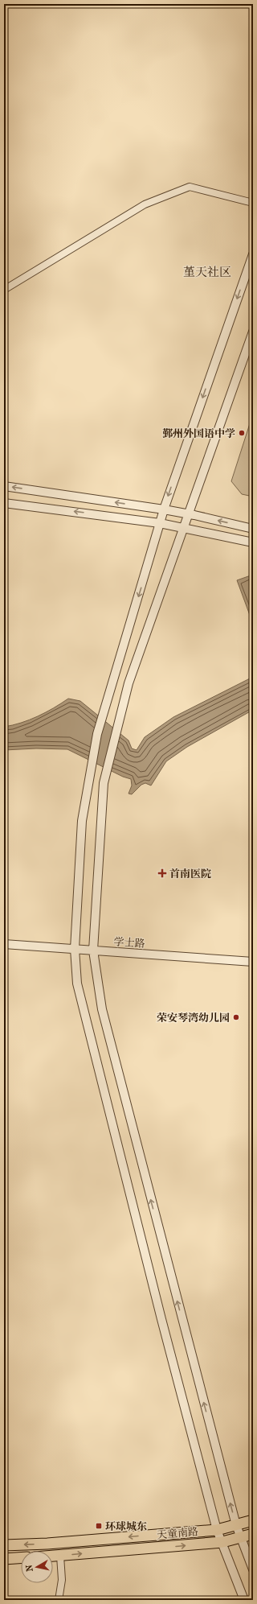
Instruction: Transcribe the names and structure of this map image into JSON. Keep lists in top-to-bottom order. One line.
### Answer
{"streets":{"main road":["天童南路"],"street":["学士路"]},"districts":["堇天社区"],"places":{"other":["鄞州外国语中学","荣安琴湾幼儿园"],"health":["首南医院"],"transit":["环球城东"]},"north":"left"}
